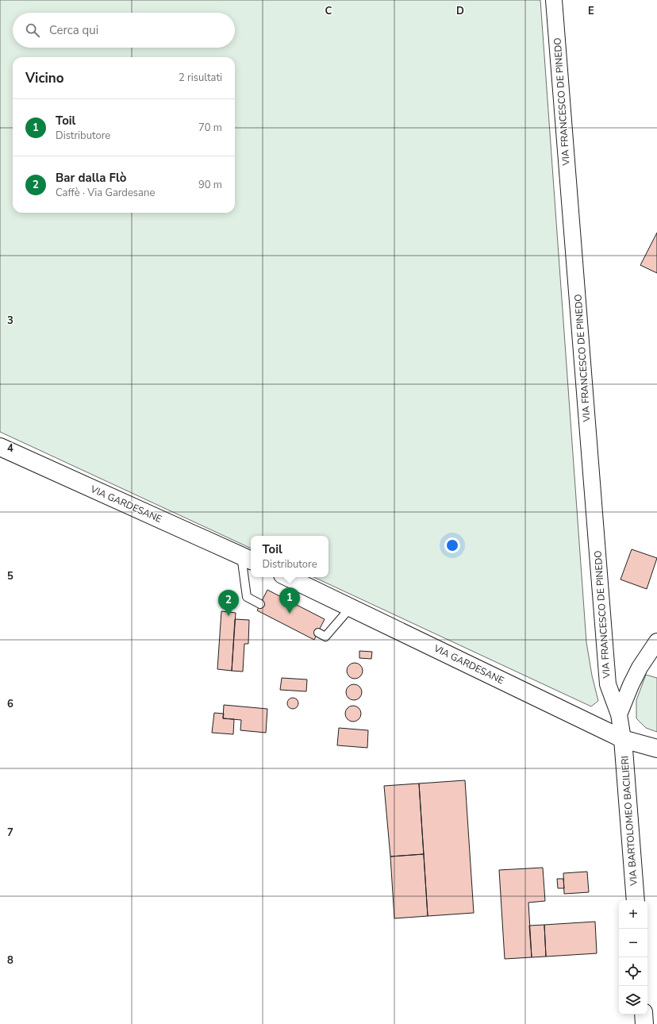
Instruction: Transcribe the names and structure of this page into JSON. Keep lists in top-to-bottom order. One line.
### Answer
{"streets":{"main road":["VIA GARDESANE","VIA BARTOLOMEO BACILIERI"],"street":["VIA FRANCESCO DE PINEDO"]},"crossings":[["VIA FRANCESCO DE PINEDO","VIA GARDESANE"],["VIA FRANCESCO DE PINEDO","VIA BARTOLOMEO BACILIERI"],["VIA GARDESANE","VIA BARTOLOMEO BACILIERI"]],"page":{"search":"Cerca qui","heading":["Vicino","2 risultati"],"list":[{"mark":"1","name":"Toil","note":"Distributore","value":"70 m"},{"mark":"2","name":"Bar dalla Flò","note":"Caffè · Via Gardesane","value":"90 m"}],"popup":["Toil","Distributore"],"pins":["1","2"],"map_buttons":["+","−"]},"grid":{"columns":["C","D","E"],"rows":["3","4","5","6","7","8"]}}
